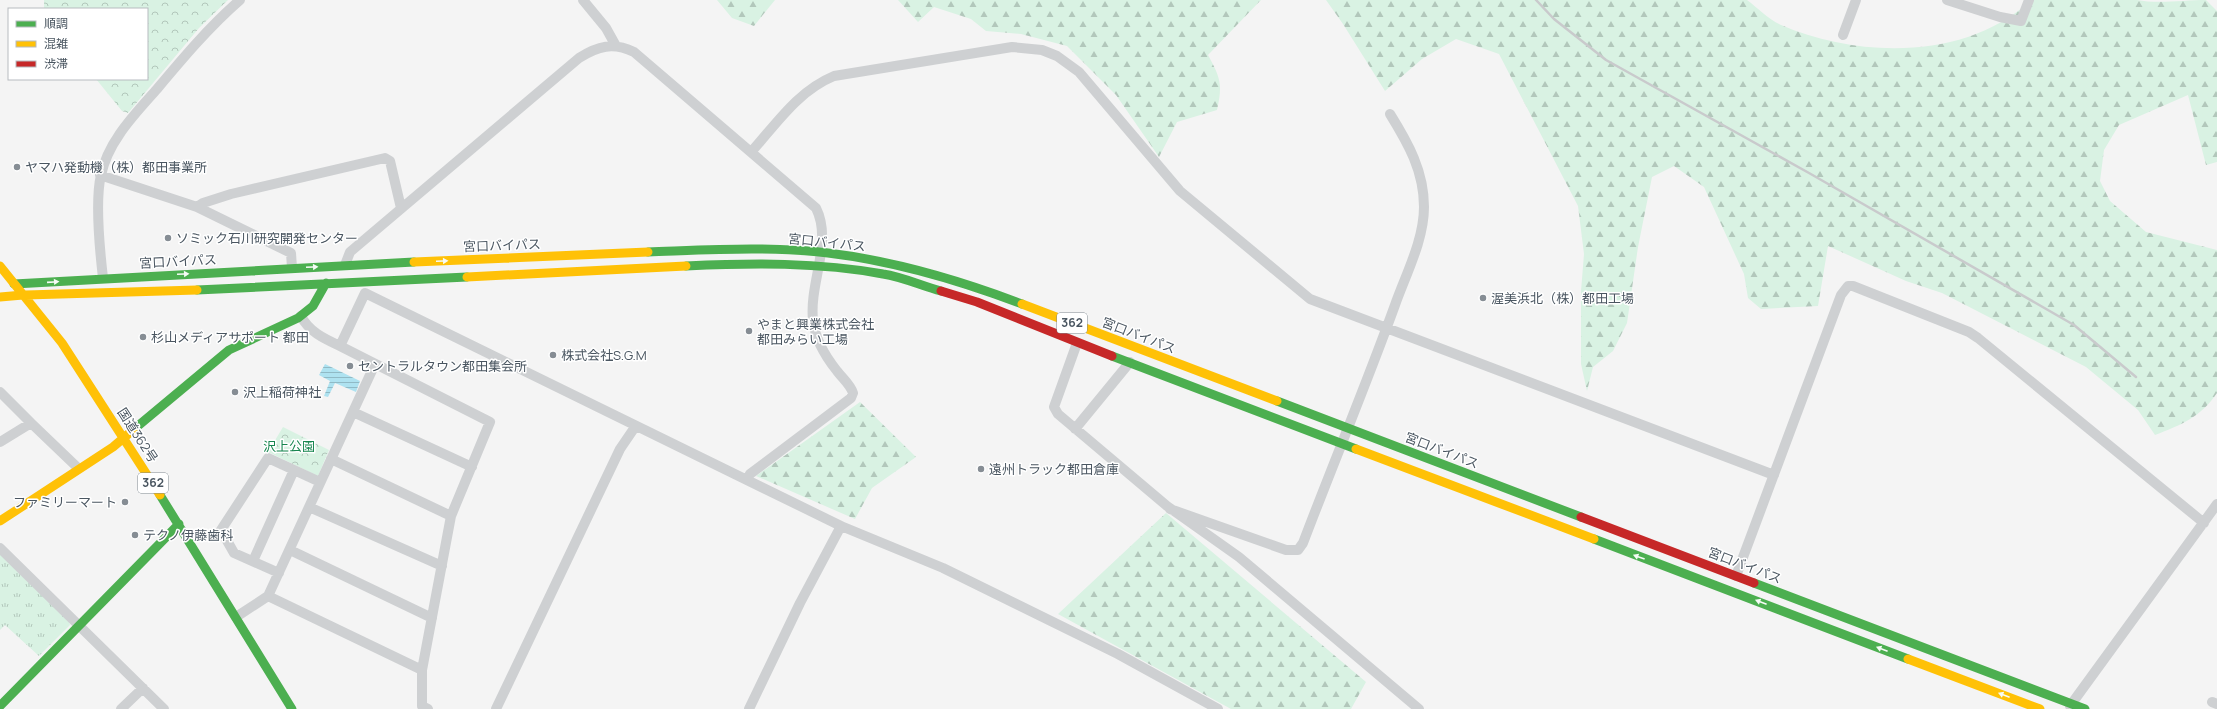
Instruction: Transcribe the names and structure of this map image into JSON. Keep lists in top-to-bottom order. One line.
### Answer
{"streets":{"main road":["宮口バイパス","362","国道362号"]},"crossings":[["宮口バイパス","国道362号"]],"parks":["沢上公園"],"places":["ヤマハ発動機（株）都田事業所","ソミック石川研究開発センター","渥美浜北（株）都田工場","やまと興業株式会社 都田みらい工場","杉山メディアサポート 都田","株式会社S.G.M","セントラルタウン都田集会所","沢上稲荷神社","遠州トラック都田倉庫","ファミリーマート","テクノ伊藤歯科"],"legend":["順調","混雑","渋滞"]}
